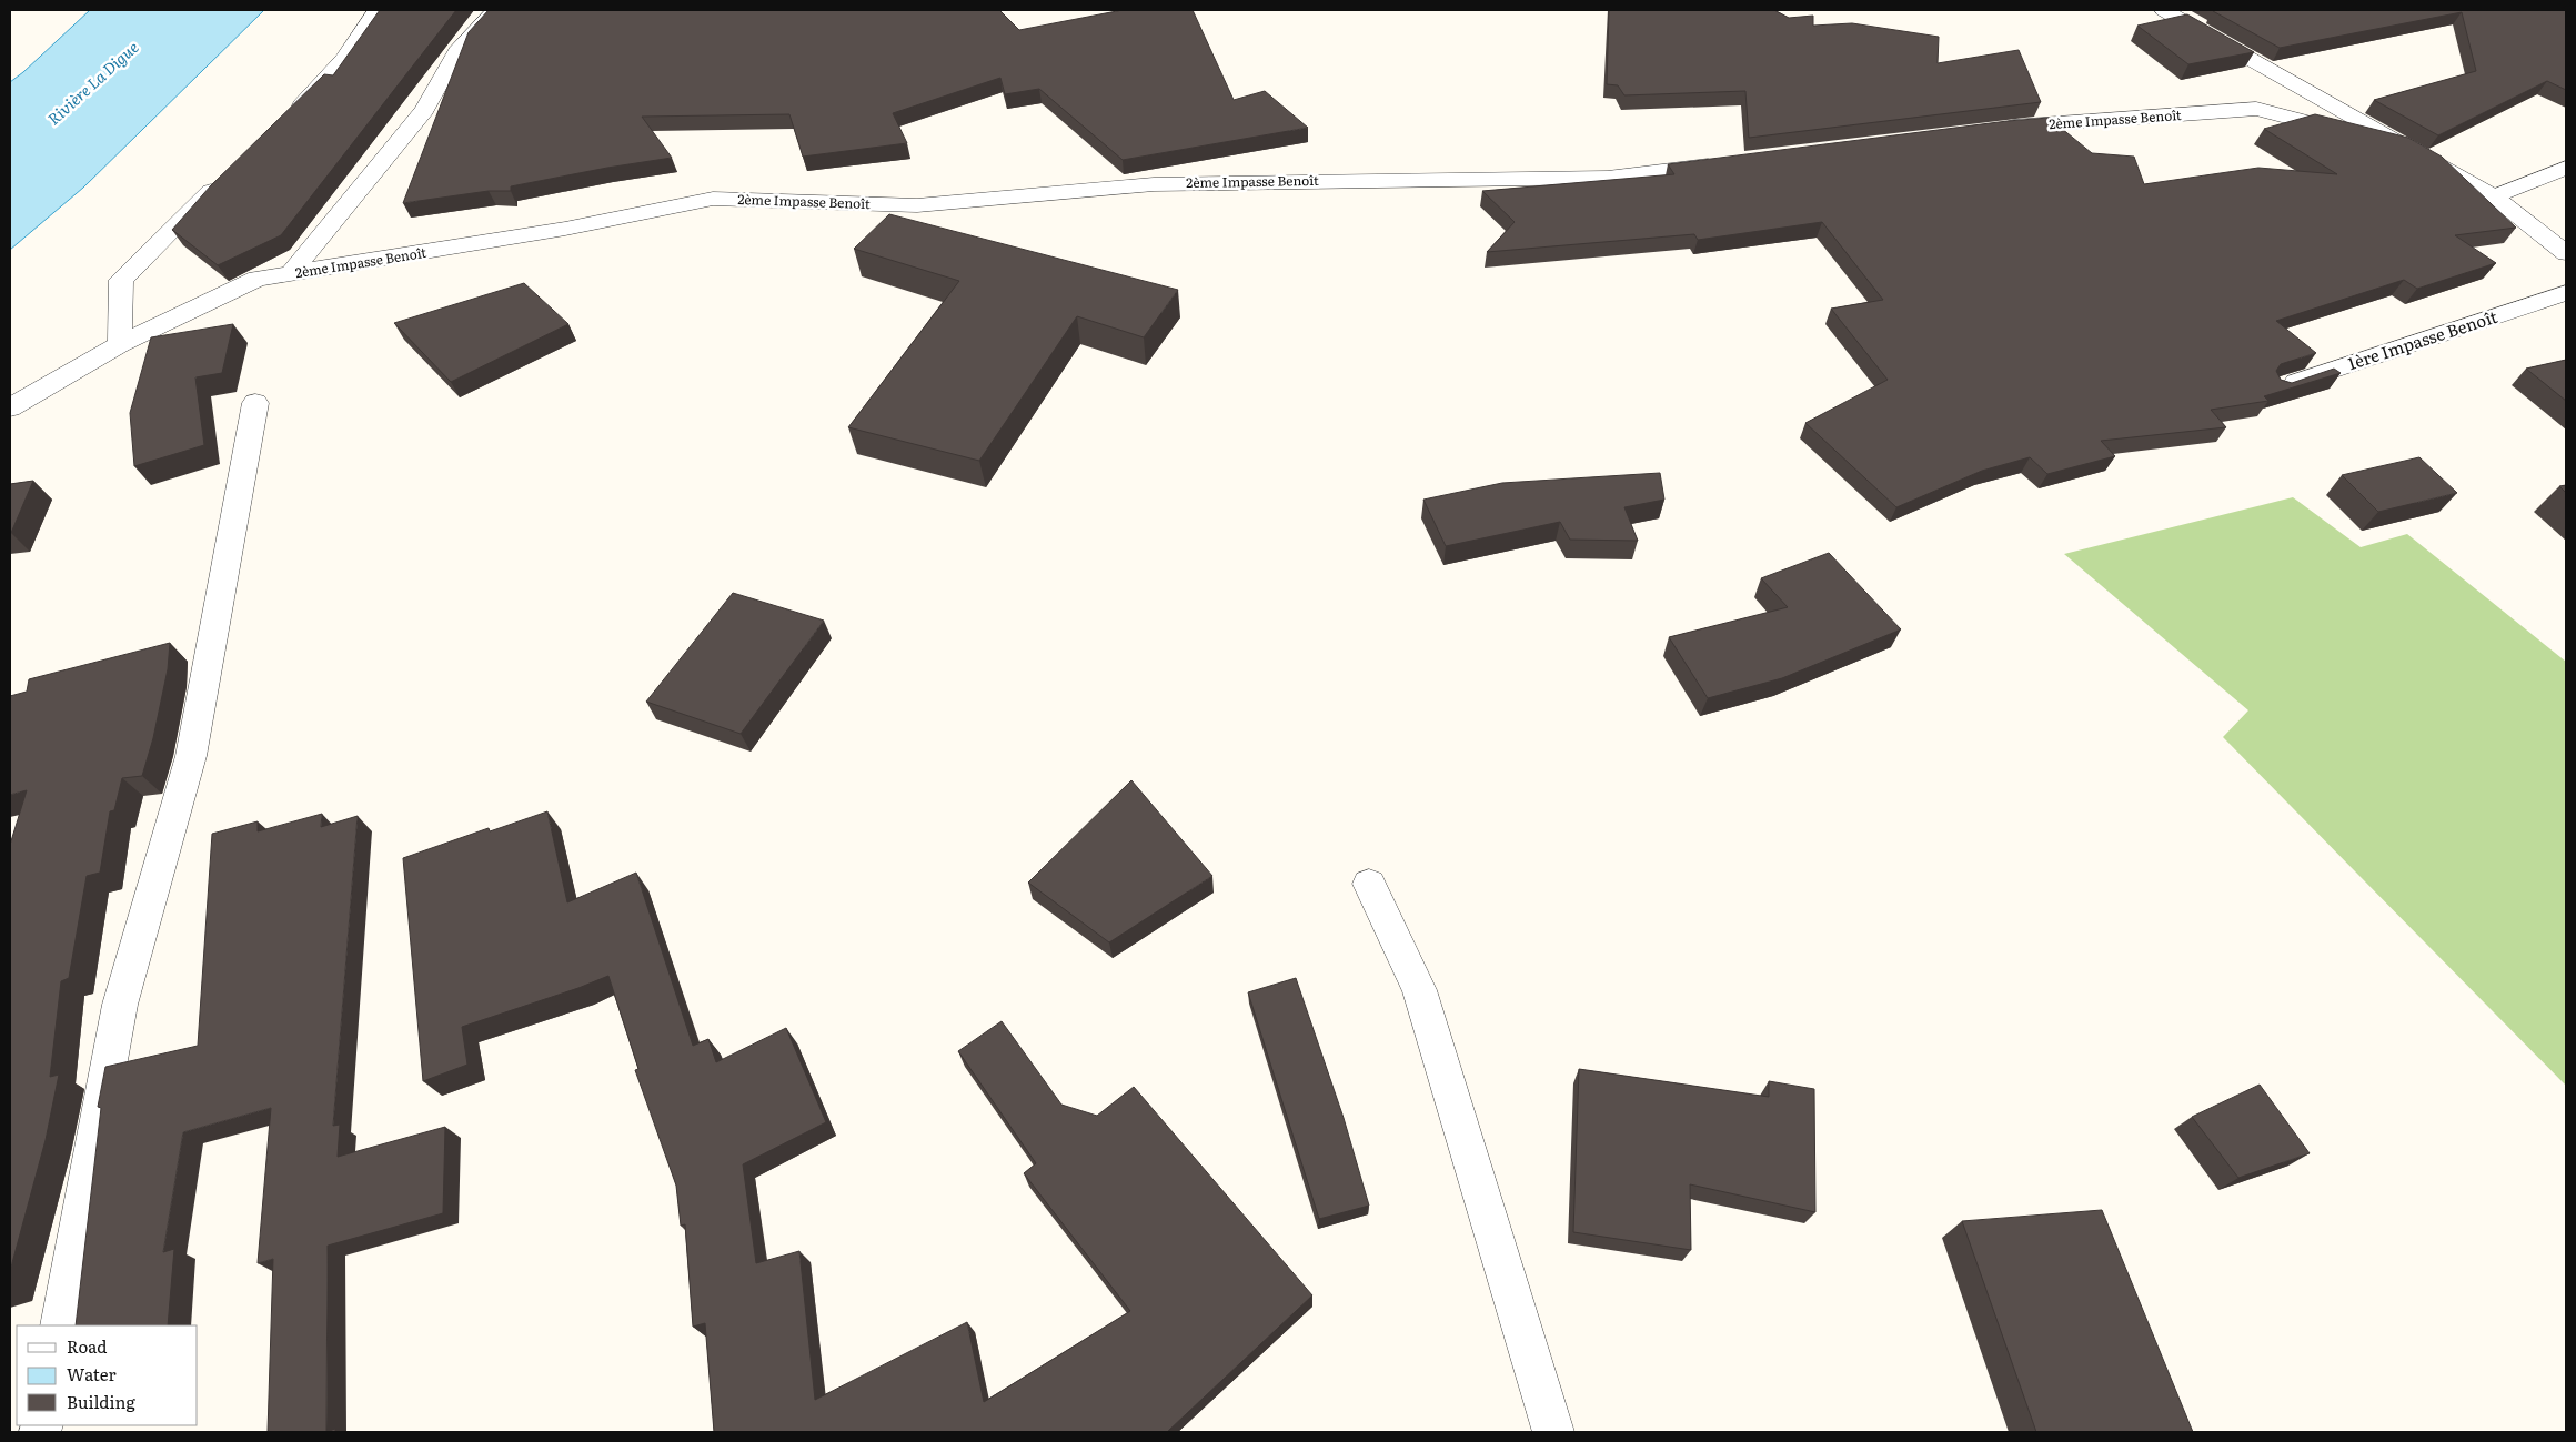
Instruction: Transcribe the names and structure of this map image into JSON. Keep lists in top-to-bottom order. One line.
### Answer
{"streets":{"street":["2ème Impasse Benoît","1ère Impasse Benoît"]},"water":["Rivière La Digue"],"legend":["Road","Water","Building"]}
